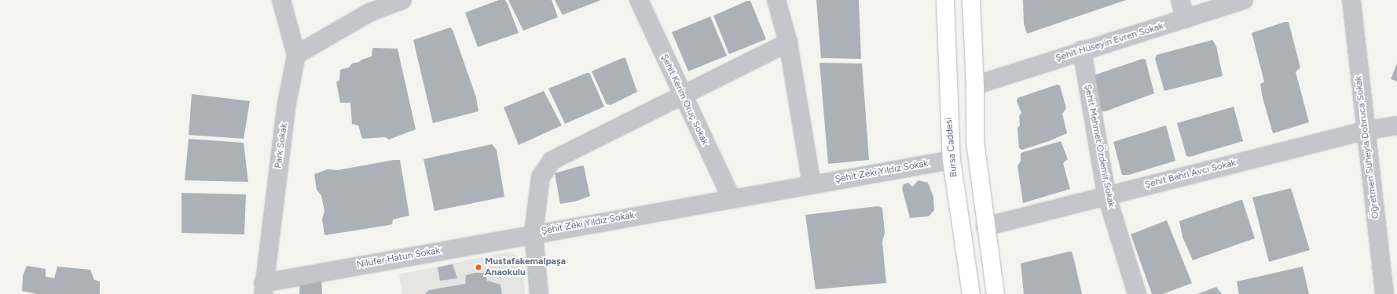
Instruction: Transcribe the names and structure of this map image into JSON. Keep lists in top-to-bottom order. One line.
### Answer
{"streets":{"main road":["Bursa Caddesi"],"street":["Şehit Hüseyin Evren Sokak","Şehit Kerim Oruç Sokak","Park Sokak","Şehit Mehmet Özdemir Sokak","Öğretmen Süheyla Dobruca Sokak","Şehit Zeki Yıldız Sokak","Şehit Bahri Avcı Sokak","Nilüfer Hatun Sokak"]},"crossings":[["Şehit Hüseyin Evren Sokak","Şehit Mehmet Özdemir Sokak"],["Şehit Kerim Oruç Sokak","Şehit Zeki Yıldız Sokak"],["Park Sokak","Nilüfer Hatun Sokak"],["Şehit Mehmet Özdemir Sokak","Şehit Bahri Avcı Sokak"],["Bursa Caddesi","Şehit Zeki Yıldız Sokak"],["Öğretmen Süheyla Dobruca Sokak","Şehit Bahri Avcı Sokak"],["Şehit Zeki Yıldız Sokak","Nilüfer Hatun Sokak"]],"places":["Mustafakemalpaşa Anaokulu"]}
